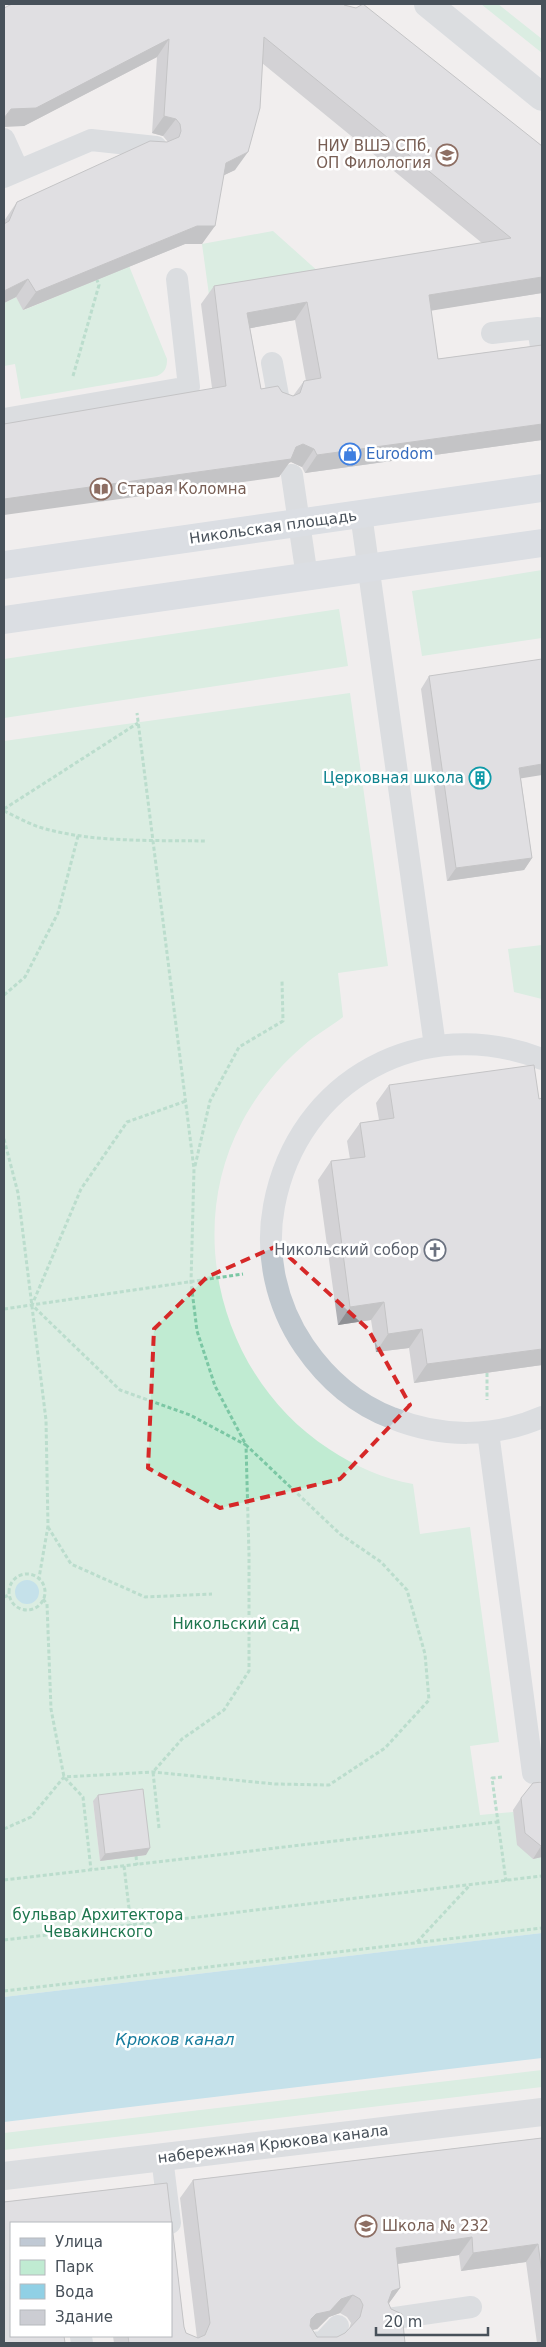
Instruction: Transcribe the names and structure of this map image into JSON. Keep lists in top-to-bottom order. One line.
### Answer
{"streets":{"main road":["Никольская площадь"],"street":["набережная Крюкова канала"]},"water":["Крюков канал"],"parks":["Никольский сад","бульвар Архитектора Чевакинского"],"places":{"school or university":["НИУ ВШЭ СПб, ОП Филология","Школа № 232"],"shop":["Eurodom"],"library":["Старая Коломна"],"building":["Церковная школа"],"church":["Никольский собор"]},"legend":["Улица","Парк","Вода","Здание"],"scale_bar":"20 m"}
